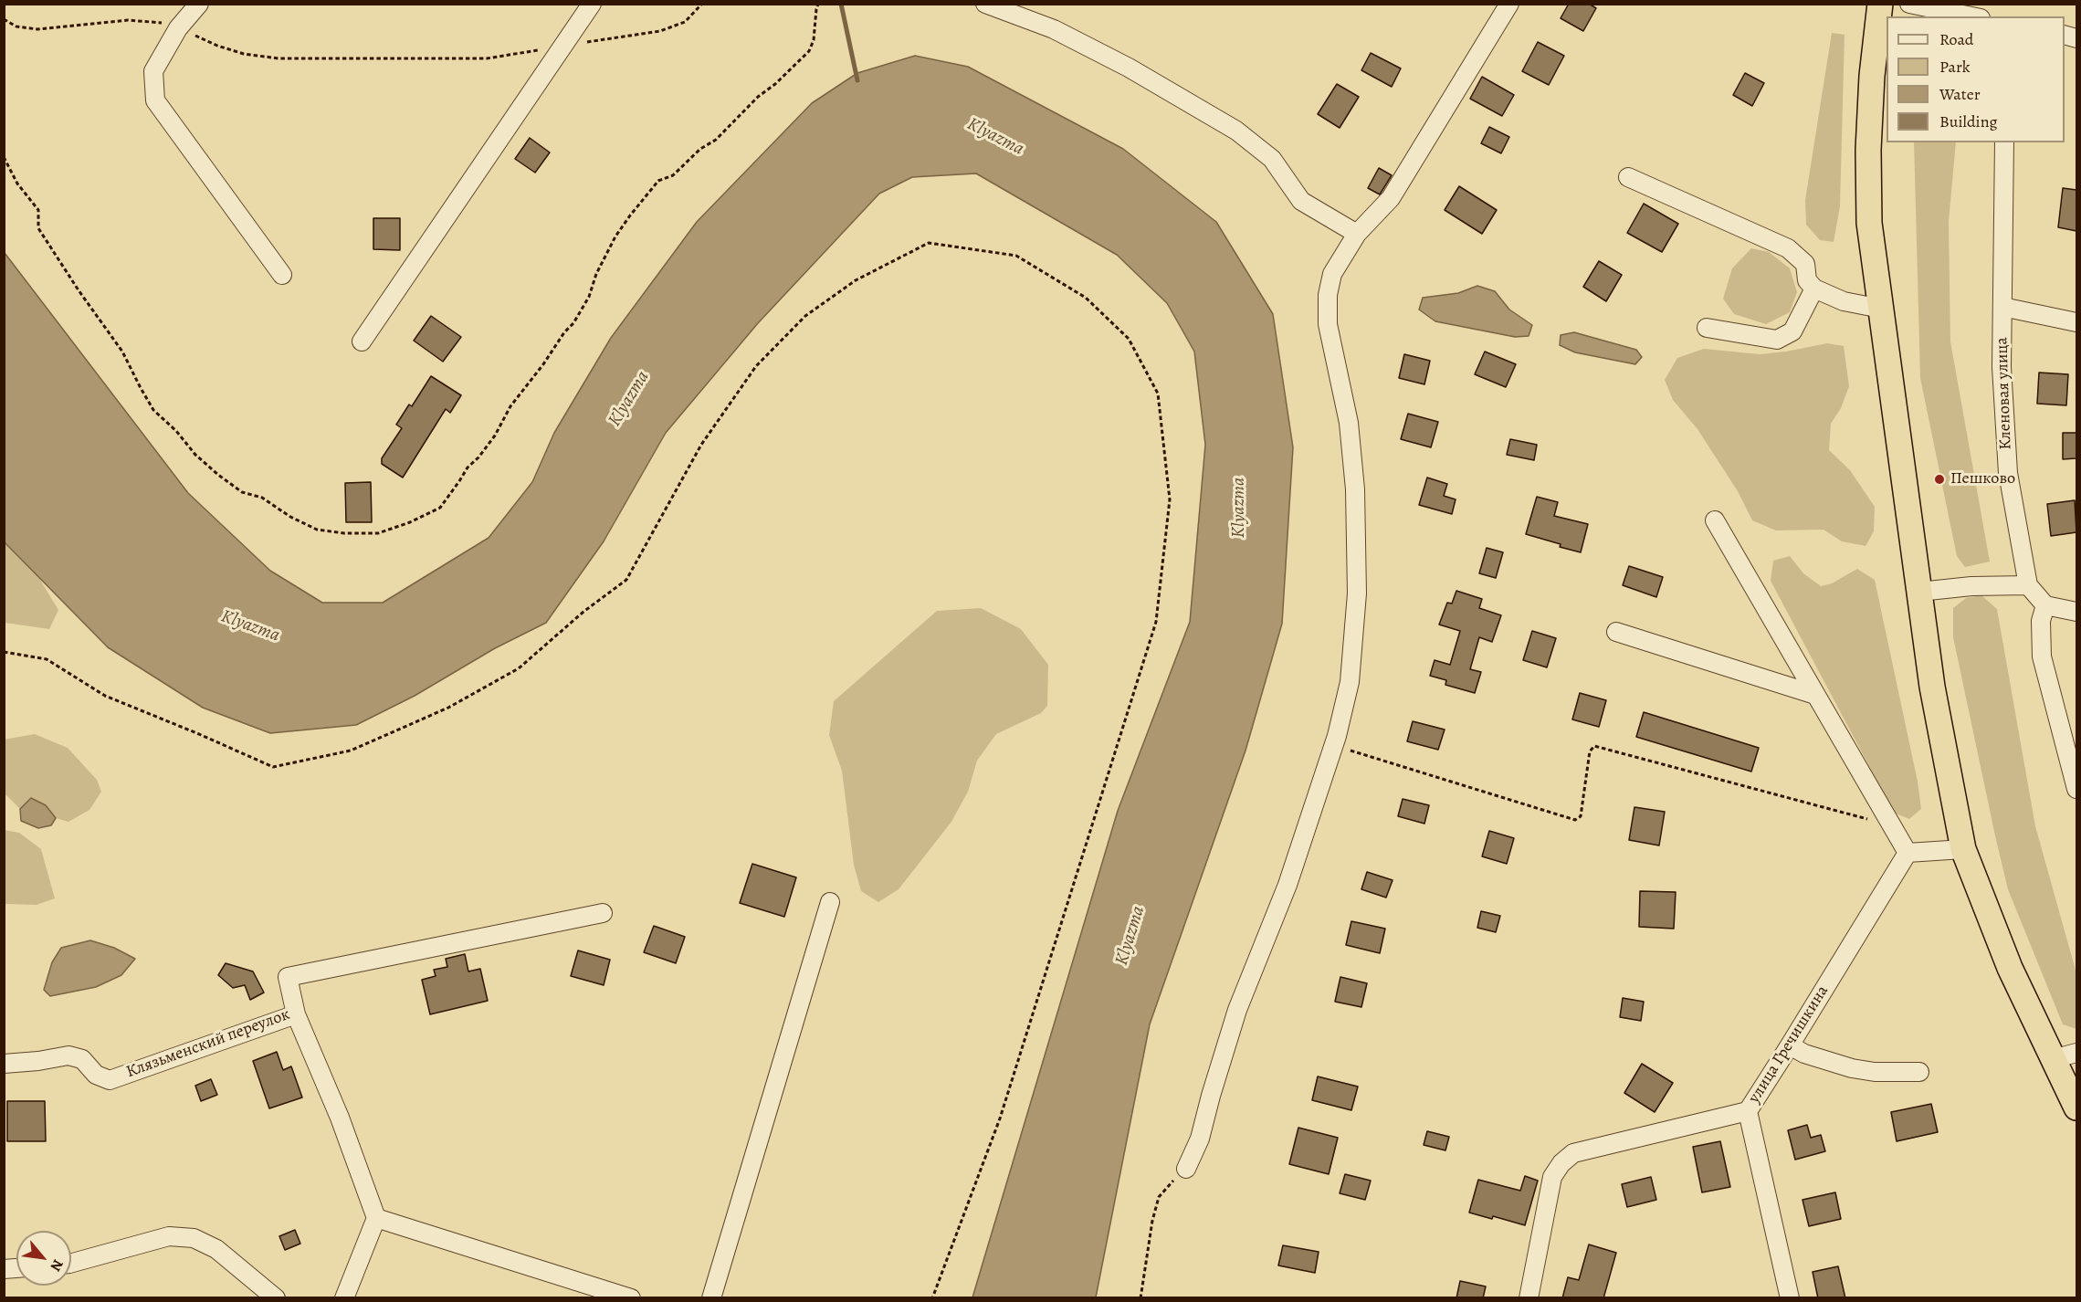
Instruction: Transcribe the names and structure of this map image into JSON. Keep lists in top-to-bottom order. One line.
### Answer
{"streets":{"street":["Кленовая улица","Клязьменский переулок","улица Гречишкина"]},"water":["Klyazma"],"places":["Пешково"],"legend":["Road","Park","Water","Building"],"north":"bottom right"}
